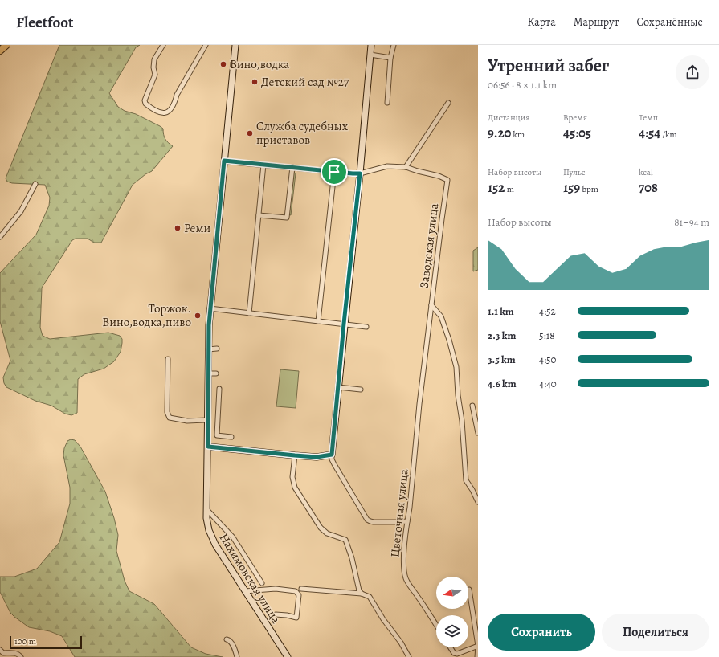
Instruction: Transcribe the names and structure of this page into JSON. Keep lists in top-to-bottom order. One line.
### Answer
{"streets":{"main road":["Нахимовская улица"],"street":["Заводская улица","Цветочная улица"]},"crossings":[["Заводская улица","Цветочная улица"],["Заводская улица","Нахимовская улица"]],"places":["Вино,водка","Детский сад №27","Служба судебных приставов","Реми","Торжок. Вино,водка,пиво"],"scale_bar":"100 m","north":"left","page":{"header":"Fleetfoot","nav":["Карта","Маршрут","Сохранённые"],"heading":["Утренний забег","06:56 · 8 × 1.1 km"],"stats":[["Дистанция","9.20 km"],["Время","45:05"],["Темп","4:54 /km"],["Набор высоты","152 m"],["Пульс","159 bpm"],["kcal","708"]],"chart":["Набор высоты","81–94 m"],"list":[{"name":"1.1 km","note":"4:52"},{"name":"2.3 km","note":"5:18"},{"name":"3.5 km","note":"4:50"},{"name":"4.6 km","note":"4:40"}],"buttons":["Сохранить","Поделиться"],"scale":"100 m"}}
